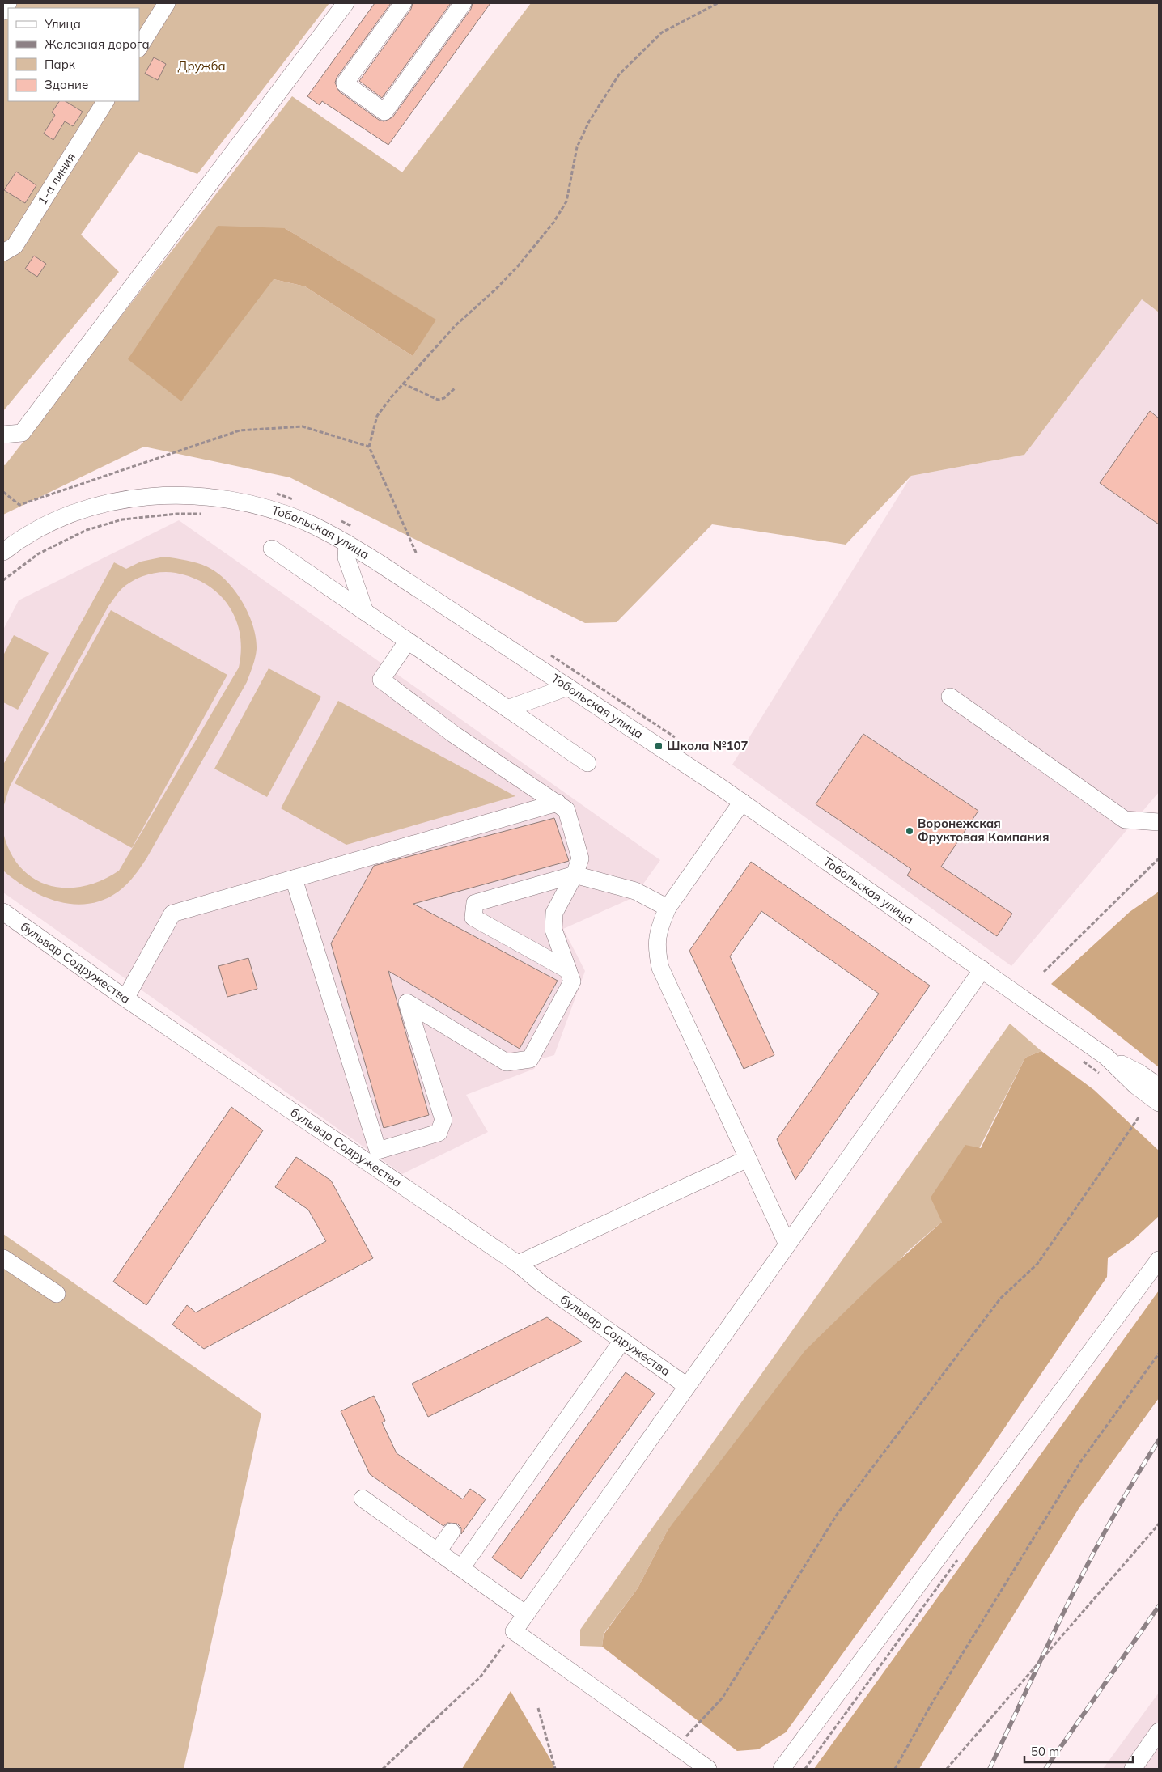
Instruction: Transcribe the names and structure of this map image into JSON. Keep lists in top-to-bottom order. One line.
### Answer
{"streets":{"street":["1-а линия","Тобольская улица","бульвар Содружества"]},"parks":["Дружба"],"places":{"transit":["Школа №107"],"other":["Воронежская Фруктовая Компания"]},"legend":["Улица","Железная дорога","Парк","Здание"],"scale_bar":"50 m"}
